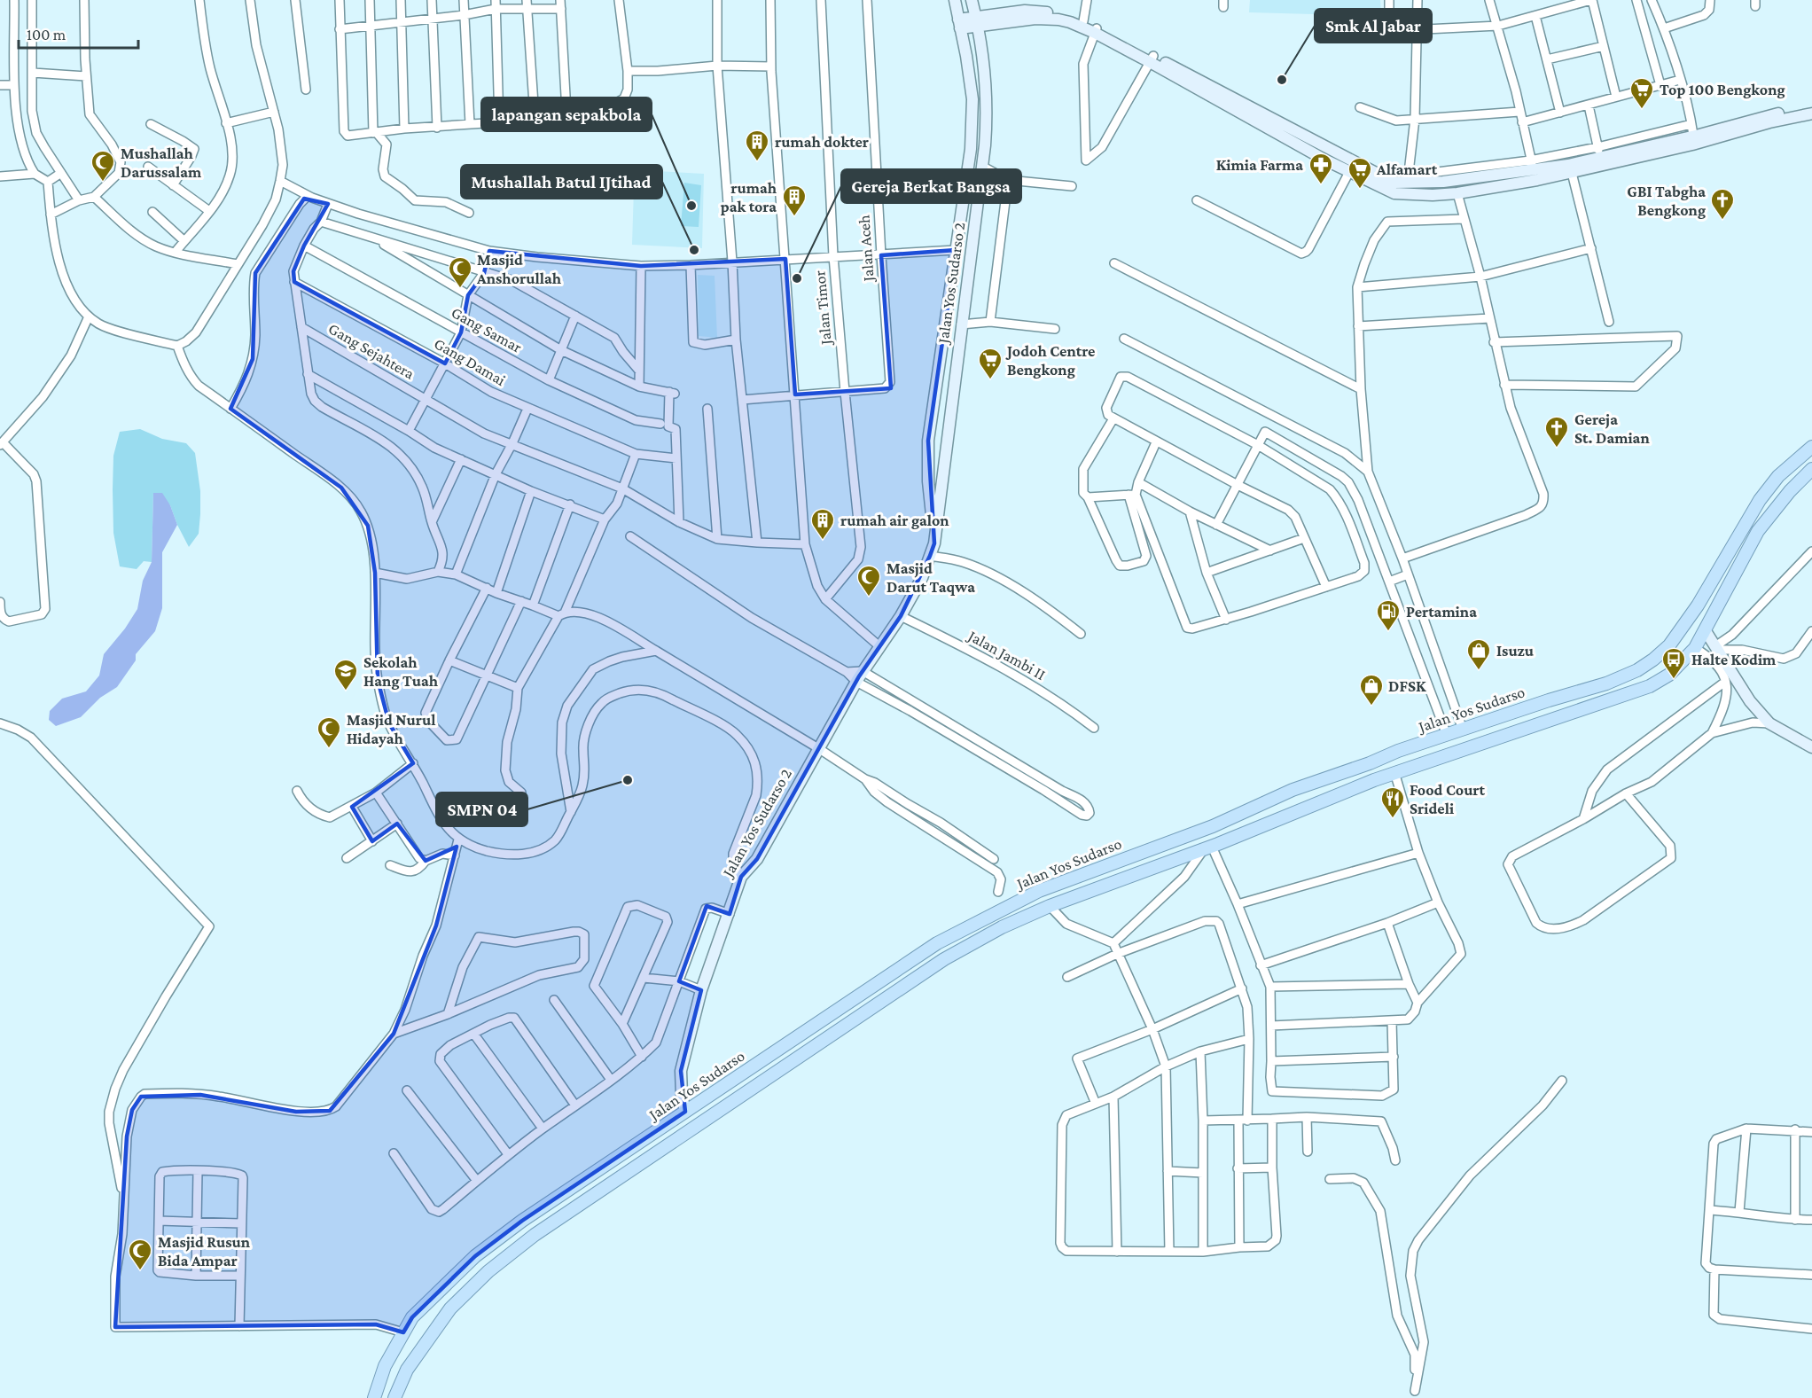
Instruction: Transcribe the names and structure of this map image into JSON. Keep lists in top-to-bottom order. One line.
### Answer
{"streets":{"main road":["Jalan Yos Sudarso 2","Jalan Yos Sudarso"],"street":["Jalan Aceh","Jalan Timor","Gang Samar","Gang Sejahtera","Gang Damai","Jalan Jambi II"]},"crossings":[["Jalan Aceh","Jalan Timor"],["Jalan Yos Sudarso 2","Jalan Jambi II"],["Jalan Yos Sudarso 2","Jalan Yos Sudarso"]],"places":{"other":["Smk Al Jabar","lapangan sepakbola","Mushallah Batul IJtihad","Gereja Berkat Bangsa","SMPN 04"],"supermarket":["Top 100 Bengkong","Alfamart","Jodoh Centre Bengkong"],"building":["rumah dokter","rumah pak tora","rumah air galon"],"mosque":["Mushallah Darussalam","Masjid Anshorullah","Masjid Darut Taqwa","Masjid Nurul Hidayah","Masjid Rusun Bida Ampar"],"pharmacy":["Kimia Farma"],"church":["GBI Tabgha Bengkong","Gereja St. Damian"],"fuel station":["Pertamina"],"shop":["Isuzu","DFSK"],"bus stop":["Halte Kodim"],"school or university":["Sekolah Hang Tuah"],"restaurant":["Food Court Srideli"]},"scale_bar":"100 m"}
